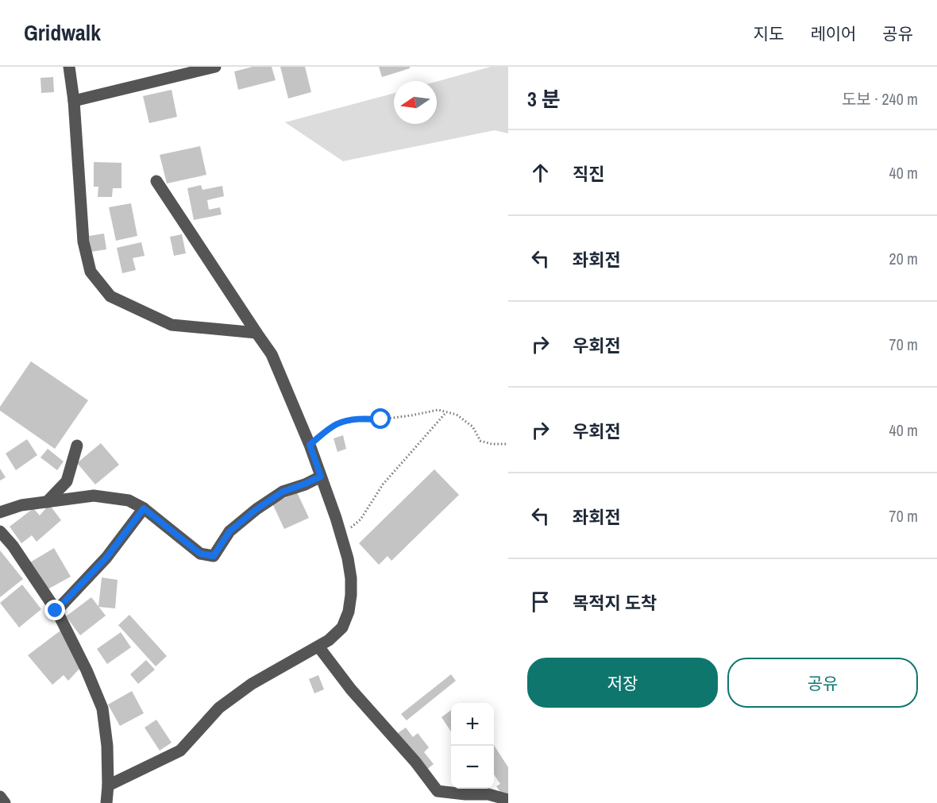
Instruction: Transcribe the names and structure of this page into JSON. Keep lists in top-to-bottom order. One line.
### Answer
{"north":"left","page":{"header":"Gridwalk","nav":["지도","레이어","공유"],"heading":["3 분","도보 · 240 m"],"list":[["직진","40 m"],["좌회전","20 m"],["우회전","70 m"],["우회전","40 m"],["좌회전","70 m"],"목적지 도착"],"buttons":["저장","공유"],"map_buttons":["+","−"]}}
